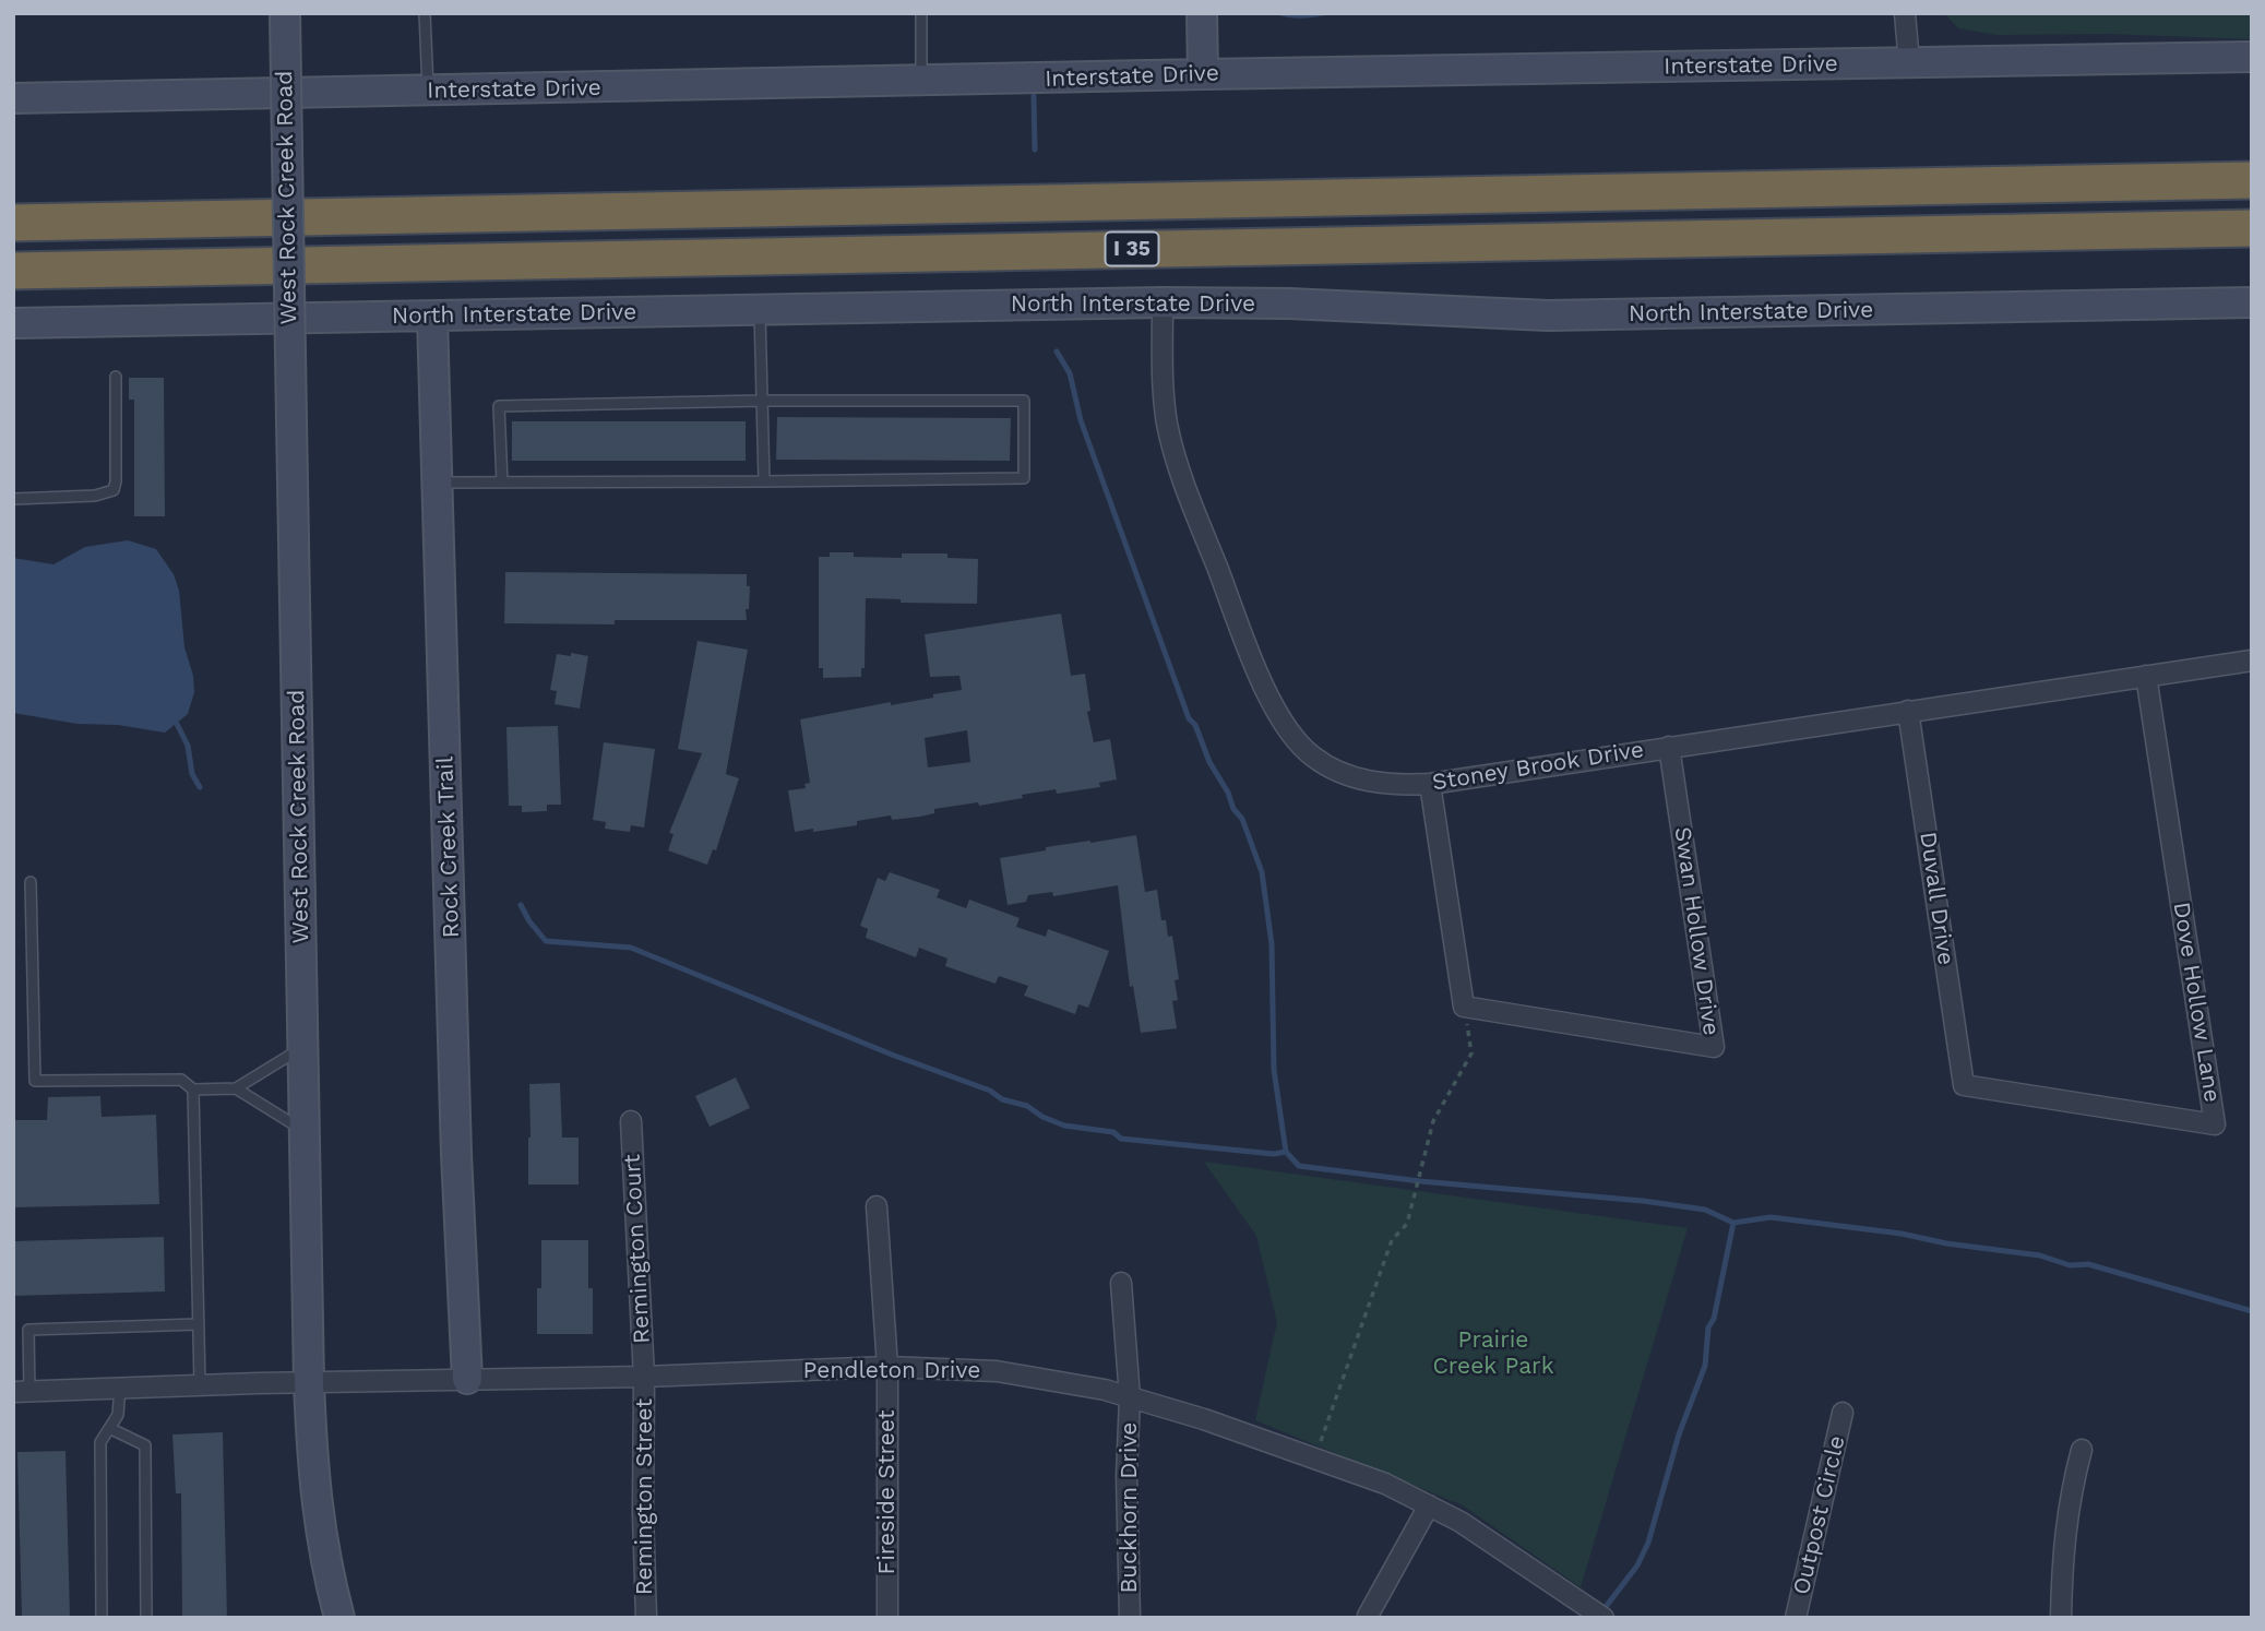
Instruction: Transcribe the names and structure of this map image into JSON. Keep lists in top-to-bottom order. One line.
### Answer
{"streets":{"highway":["I 35"],"street":["Interstate Drive","West Rock Creek Road","North Interstate Drive","Stoney Brook Drive","Rock Creek Trail","Duvall Drive","Swan Hollow Drive","Dove Hollow Lane","Remington Court","Pendleton Drive","Fireside Street","Remington Street","Buckhorn Drive","Outpost Circle"]},"crossings":[["West Rock Creek Road","Pendleton Drive"],["North Interstate Drive","Stoney Brook Drive"],["North Interstate Drive","Rock Creek Trail"],["Stoney Brook Drive","Duvall Drive"],["Stoney Brook Drive","Swan Hollow Drive"],["Stoney Brook Drive","Dove Hollow Lane"],["Rock Creek Trail","Pendleton Drive"],["Duvall Drive","Dove Hollow Lane"],["Remington Court","Pendleton Drive"],["Remington Court","Remington Street"],["Pendleton Drive","Fireside Street"],["Pendleton Drive","Remington Street"],["Pendleton Drive","Buckhorn Drive"]],"parks":["Prairie Creek Park"]}
